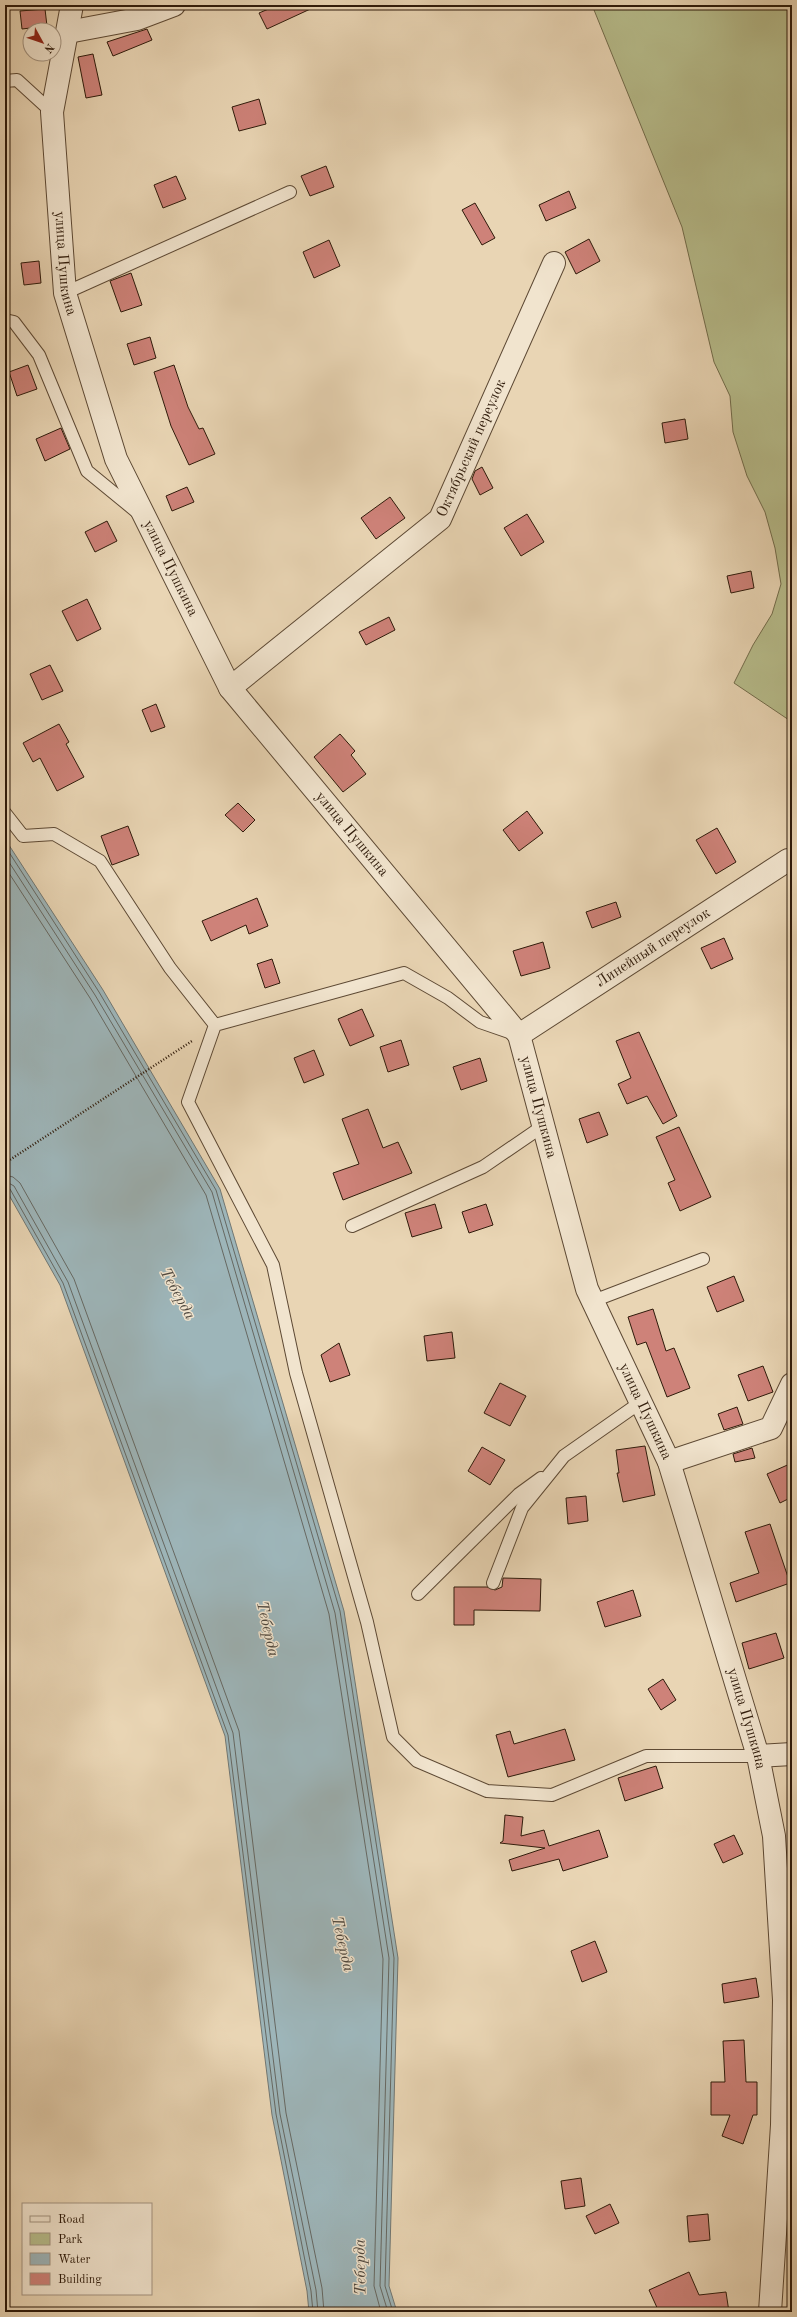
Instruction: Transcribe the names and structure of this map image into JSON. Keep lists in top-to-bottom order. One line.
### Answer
{"streets":{"street":["улица Пушкина","Октябрьский переулок","Линейный переулок"]},"crossings":[["улица Пушкина","Октябрьский переулок"],["улица Пушкина","Линейный переулок"]],"water":["Теберда"],"legend":["Road","Park","Water","Building"],"north":"bottom right"}
